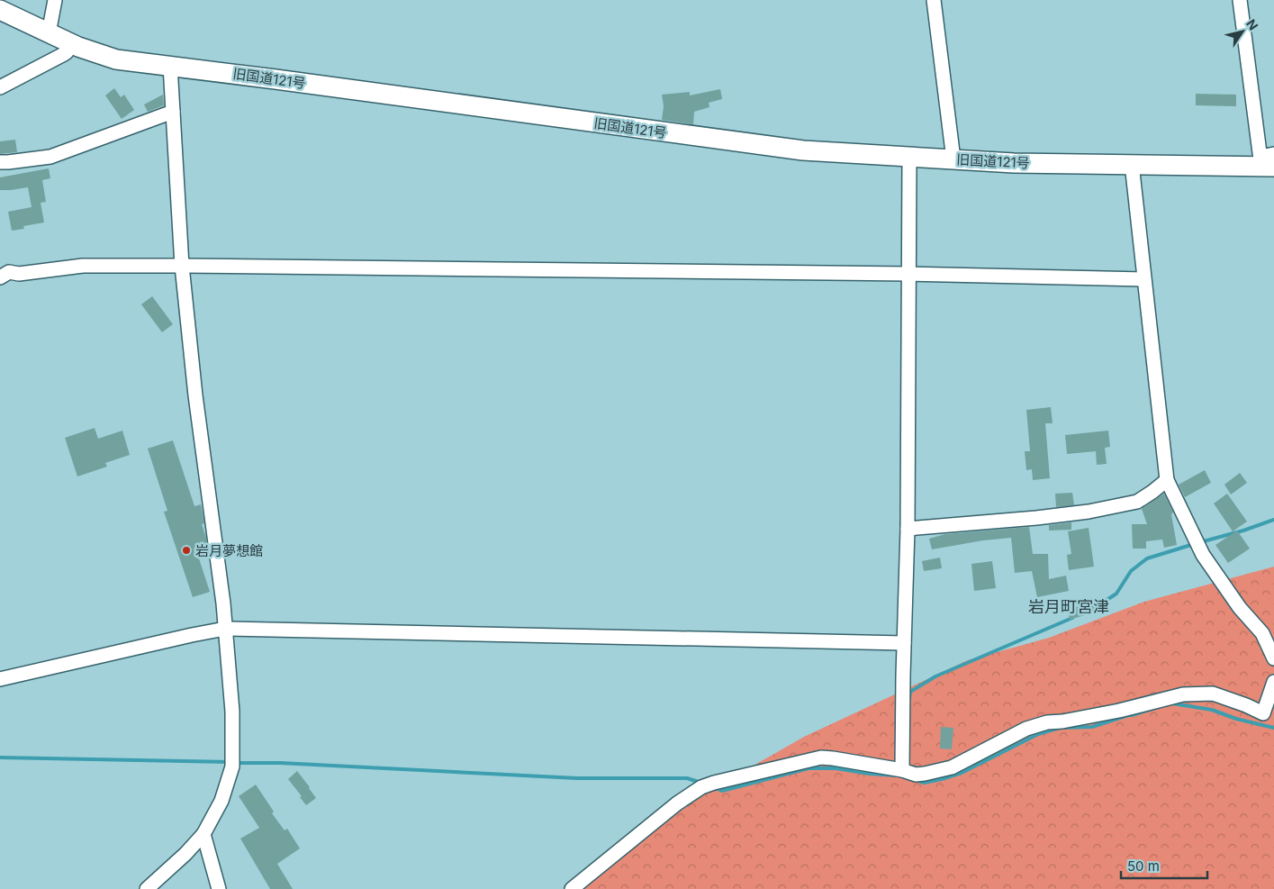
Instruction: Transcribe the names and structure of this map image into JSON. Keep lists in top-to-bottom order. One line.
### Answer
{"streets":{"street":["旧国道121号"]},"districts":["岩月町宮津"],"places":["岩月夢想館"],"scale_bar":"50 m","north":"top right"}
